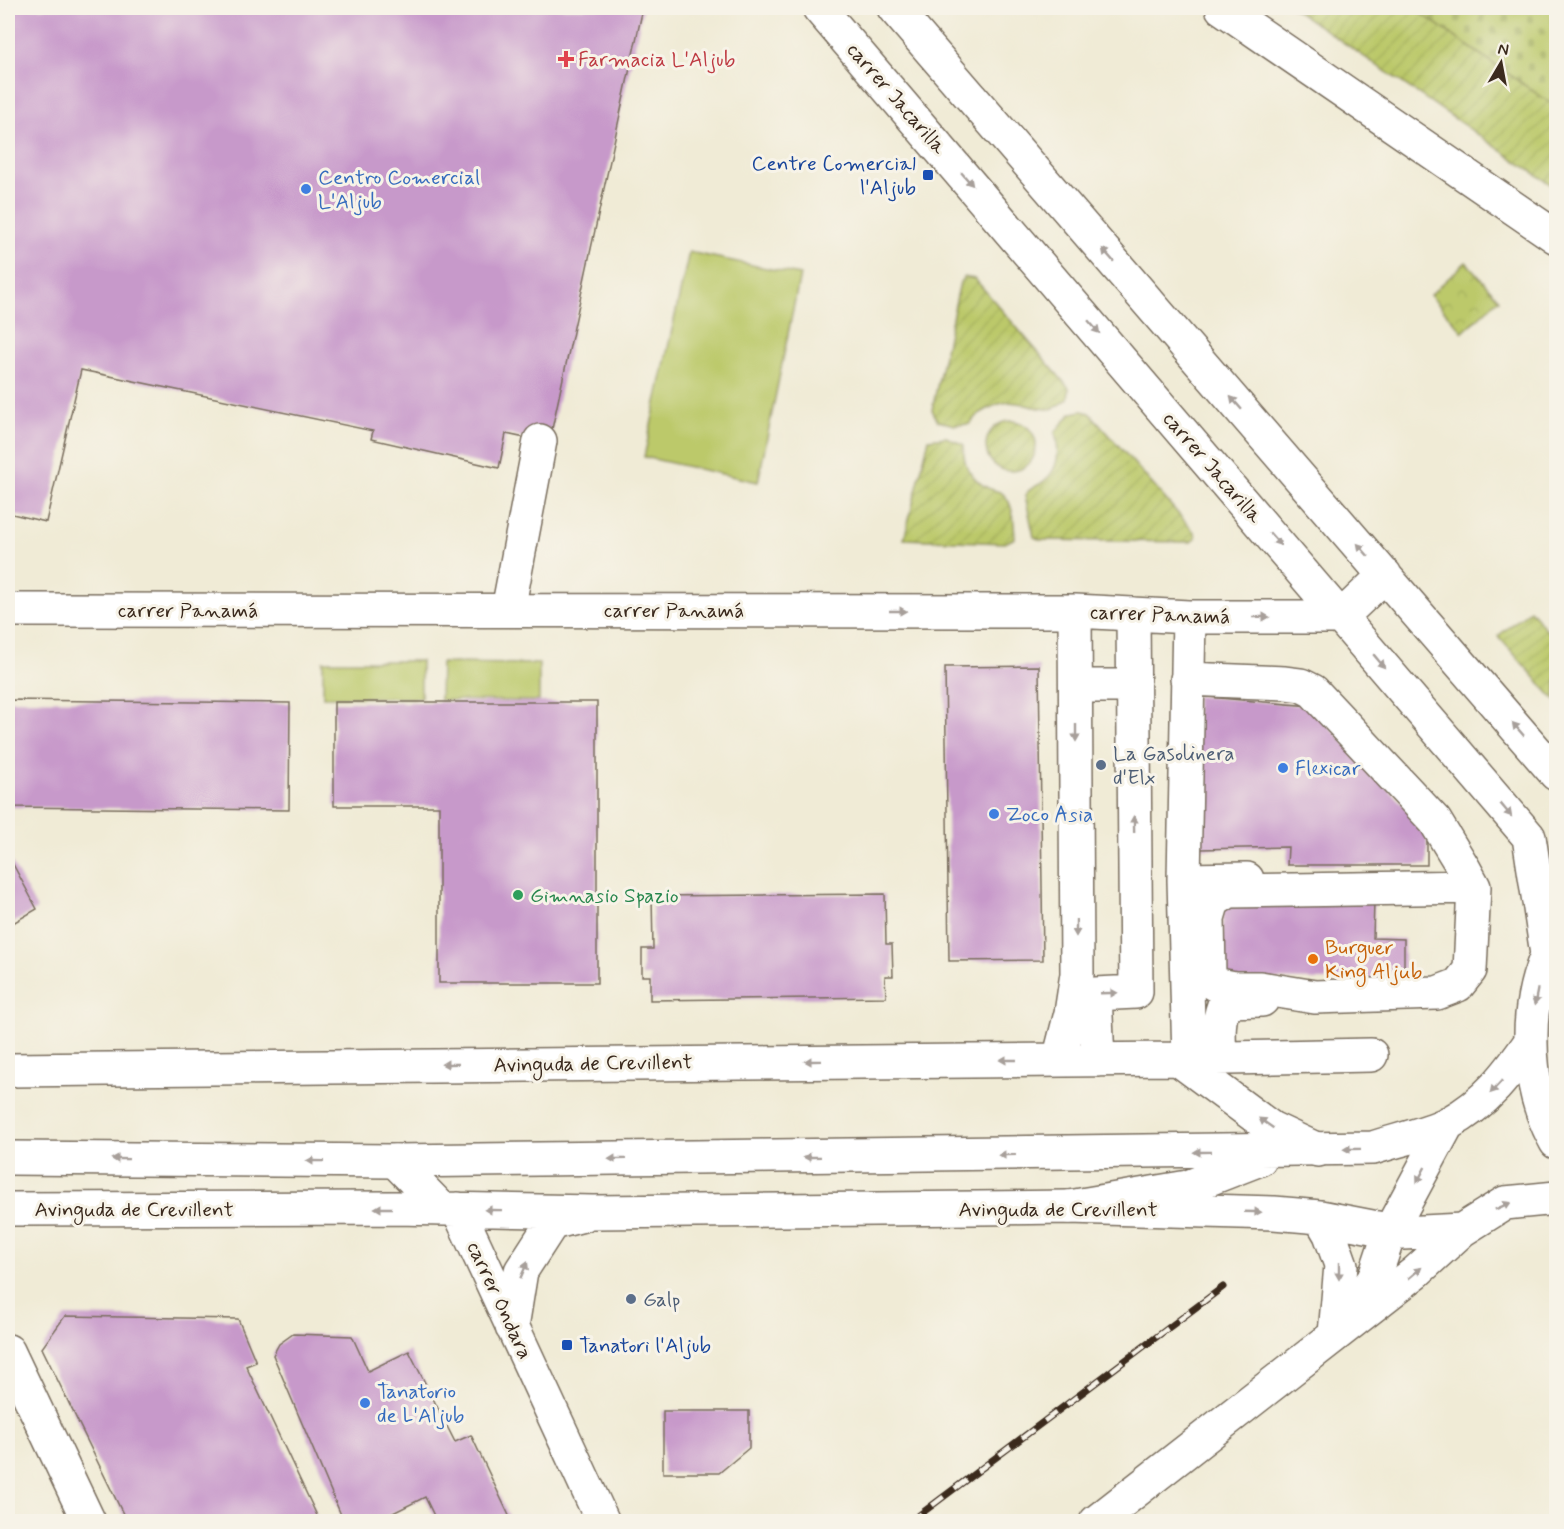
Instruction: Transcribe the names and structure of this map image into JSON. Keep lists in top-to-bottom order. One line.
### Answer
{"streets":{"main road":["carrer Jacarilla","carrer Panamá","Avinguda de Crevillent","carrer Ondara"]},"crossings":[["carrer Jacarilla","carrer Panamá"],["Avinguda de Crevillent","carrer Ondara"]],"one_way":["carrer Panamá"],"places":{"health":["Farmacia L'Aljub"],"transit":["Centre Comercial l'Aljub","Tanatori l'Aljub"],"other":["Centro Comercial L'Aljub","La Gasolinera d'Elx","Flexicar","Zoco Asia","Gimnasio Spazio","Burguer King Aljub","Galp","Tanatorio de L'Aljub"]},"north":"top"}
